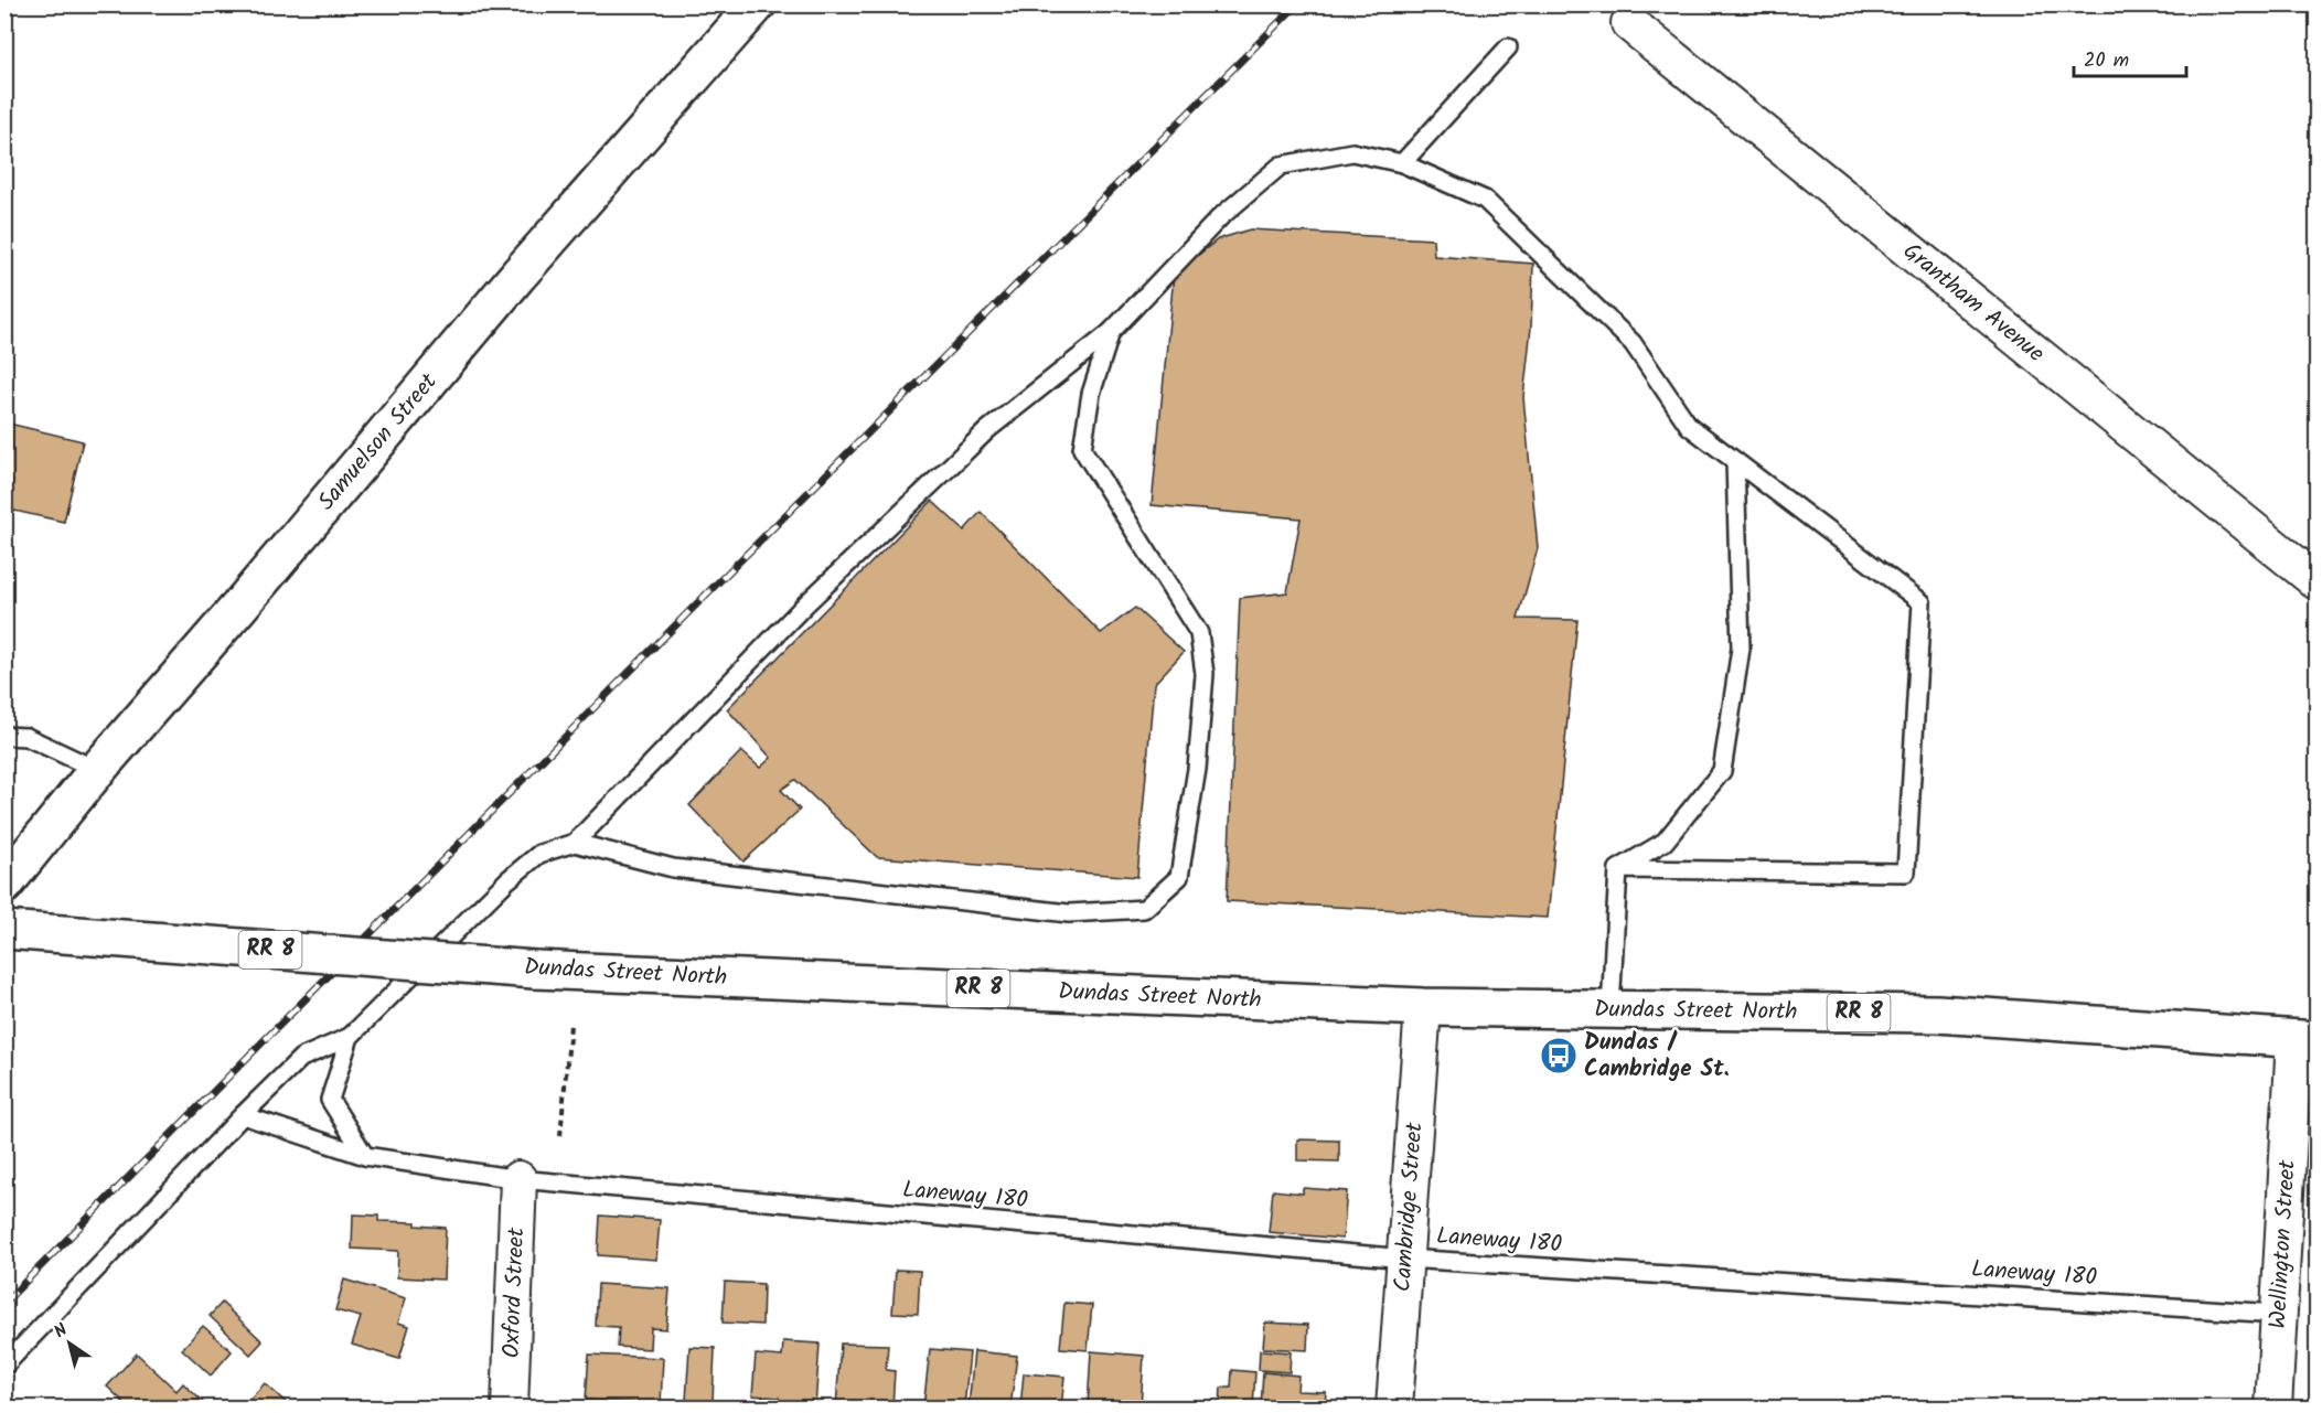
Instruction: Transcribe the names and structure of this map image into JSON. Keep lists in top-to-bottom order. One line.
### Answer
{"streets":{"main road":["Samuelson Street","RR 8","Dundas Street North"],"street":["Grantham Avenue","Cambridge Street","Wellington Street","Oxford Street"],"lane":["Laneway 180"]},"crossings":[["Dundas Street North","Cambridge Street"],["Dundas Street North","Wellington Street"],["Laneway 180","Cambridge Street"],["Laneway 180","Wellington Street"],["Laneway 180","Oxford Street"]],"places":{"bus stop":["Dundas / Cambridge St."]},"scale_bar":"20 m","north":"top left"}
